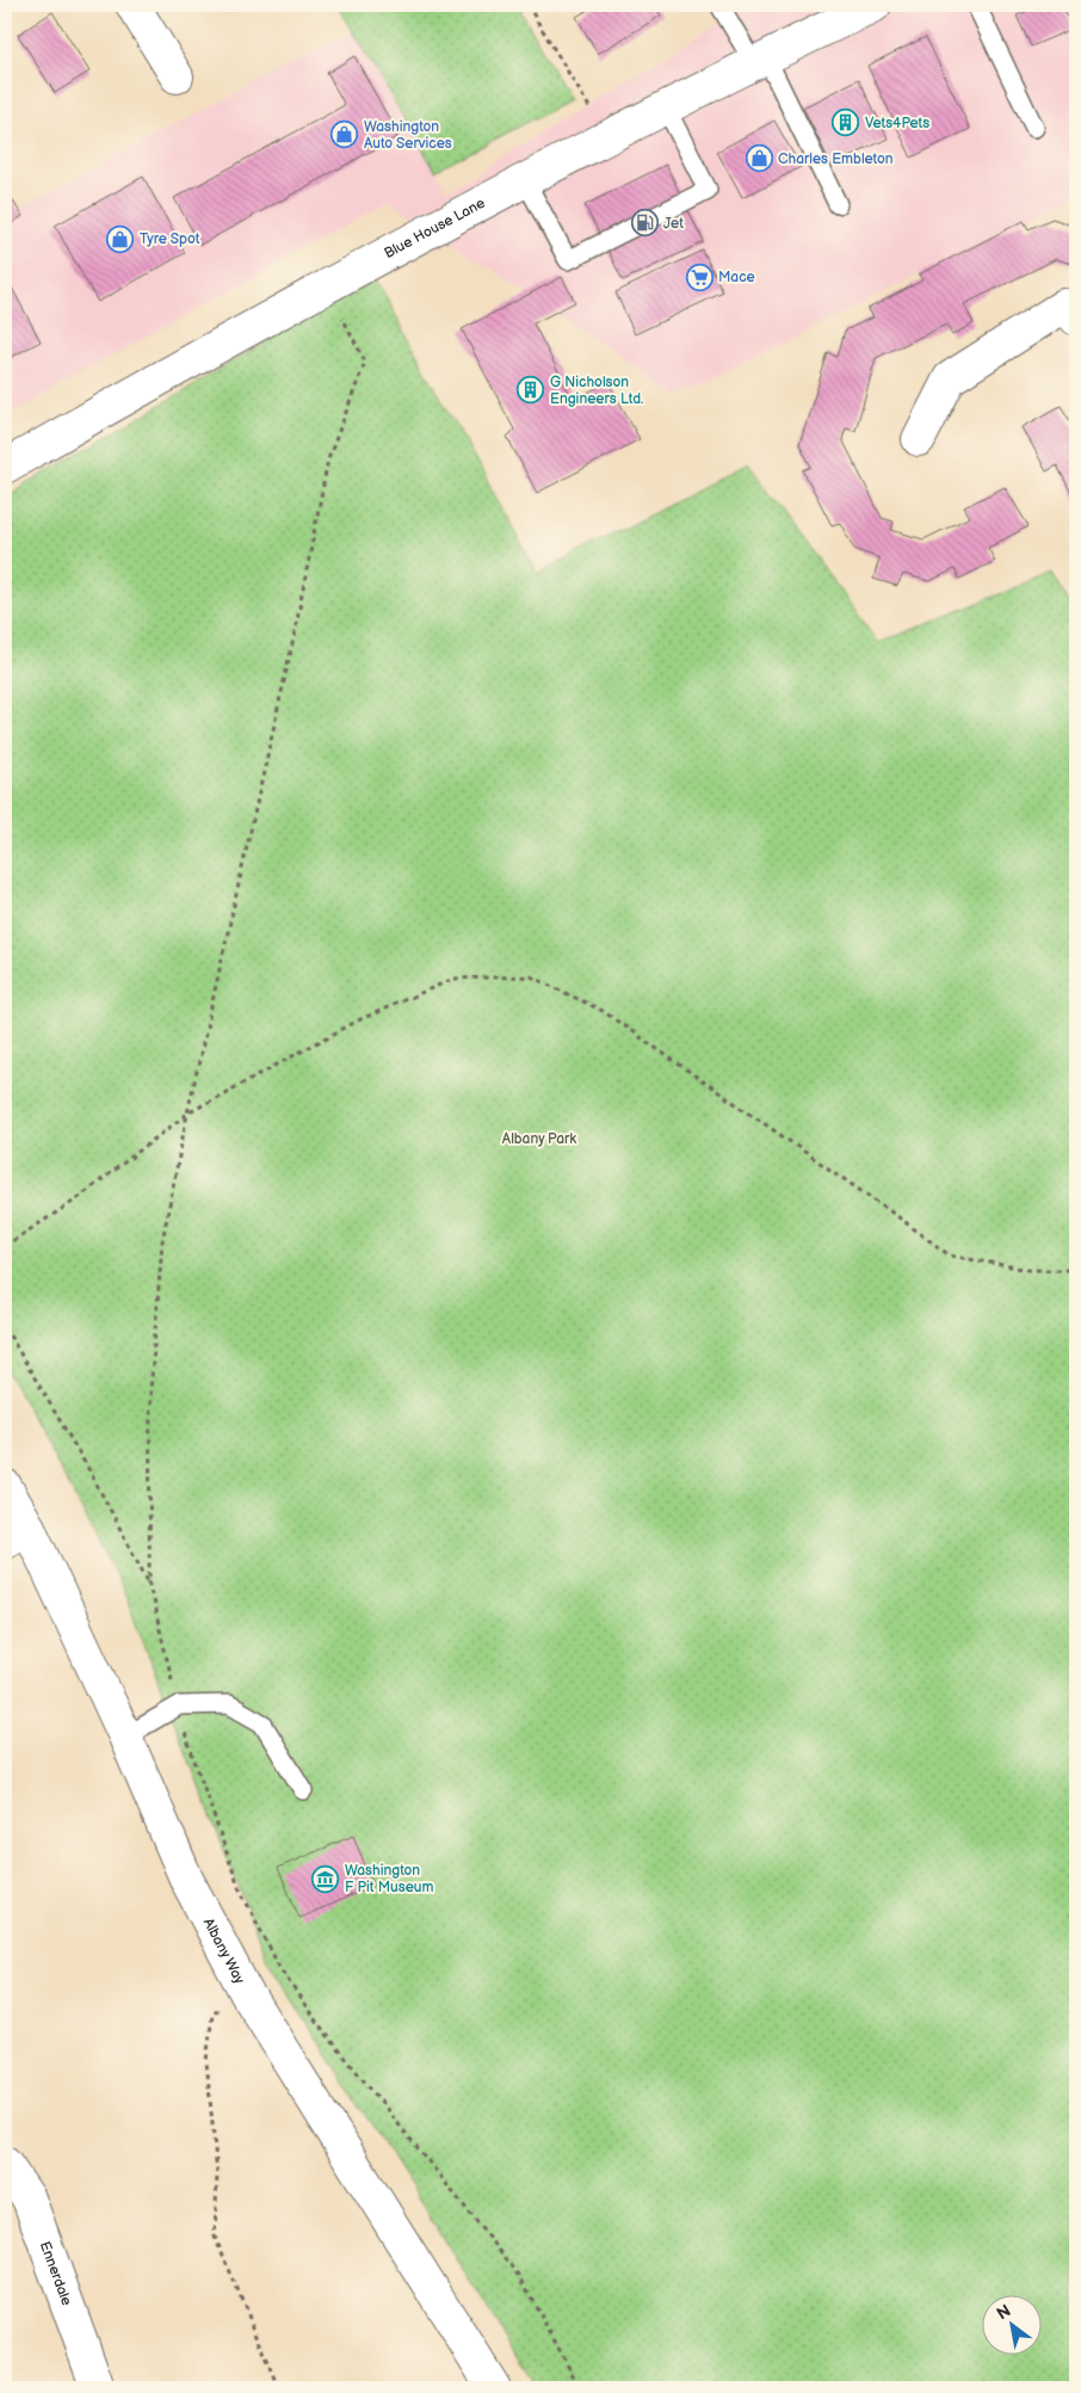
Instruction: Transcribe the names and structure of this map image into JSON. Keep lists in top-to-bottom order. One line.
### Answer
{"streets":{"street":["Blue House Lane","Albany Way","Ennerdale"]},"parks":["Albany Park"],"places":{"building":["Vets4Pets","G Nicholson Engineers Ltd."],"shop":["Washington Auto Services","Charles Embleton","Tyre Spot"],"fuel station":["Jet"],"supermarket":["Mace"],"museum":["Washington F Pit Museum"]},"north":"top left"}
